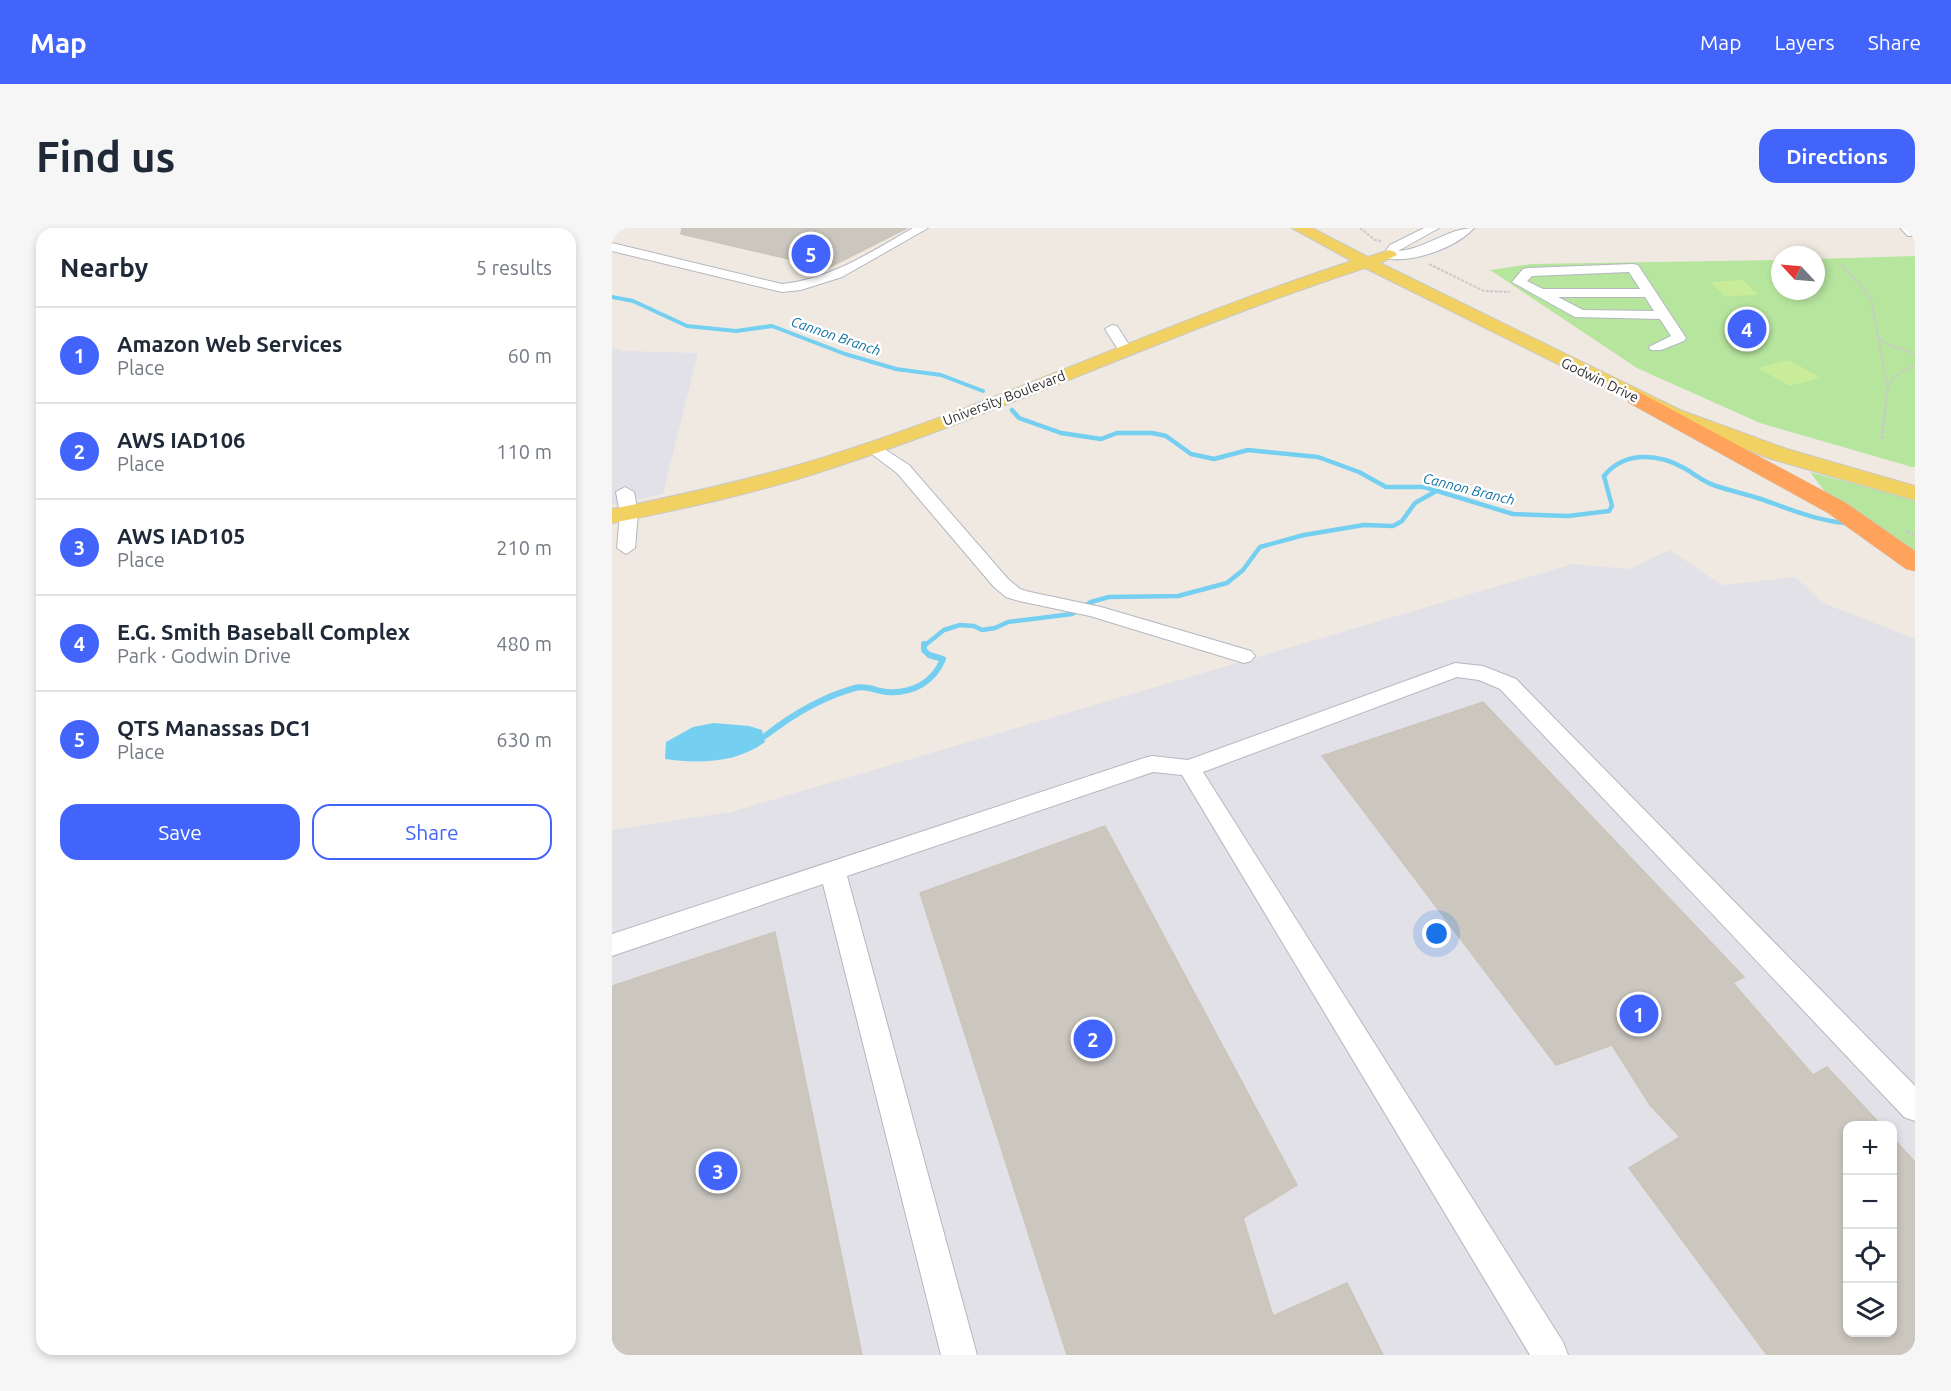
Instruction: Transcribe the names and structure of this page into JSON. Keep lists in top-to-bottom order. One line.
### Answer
{"streets":{"main road":["Godwin Drive","University Boulevard"]},"crossings":[["Godwin Drive","University Boulevard"]],"water":["Cannon Branch"],"north":"top left","page":{"header":"Map","nav":["Map","Layers","Share"],"buttons":["Directions",["Save","Share"]],"title":"Find us","heading":["Nearby","5 results"],"pins":["5","4","1","2","3"],"list":[{"mark":"1","name":"Amazon Web Services","note":"Place","value":"60 m"},{"mark":"2","name":"AWS IAD106","note":"Place","value":"110 m"},{"mark":"3","name":"AWS IAD105","note":"Place","value":"210 m"},{"mark":"4","name":"E.G. Smith Baseball Complex","note":"Park · Godwin Drive","value":"480 m"},{"mark":"5","name":"QTS Manassas DC1","note":"Place","value":"630 m"}],"map_buttons":["+","−"]}}
